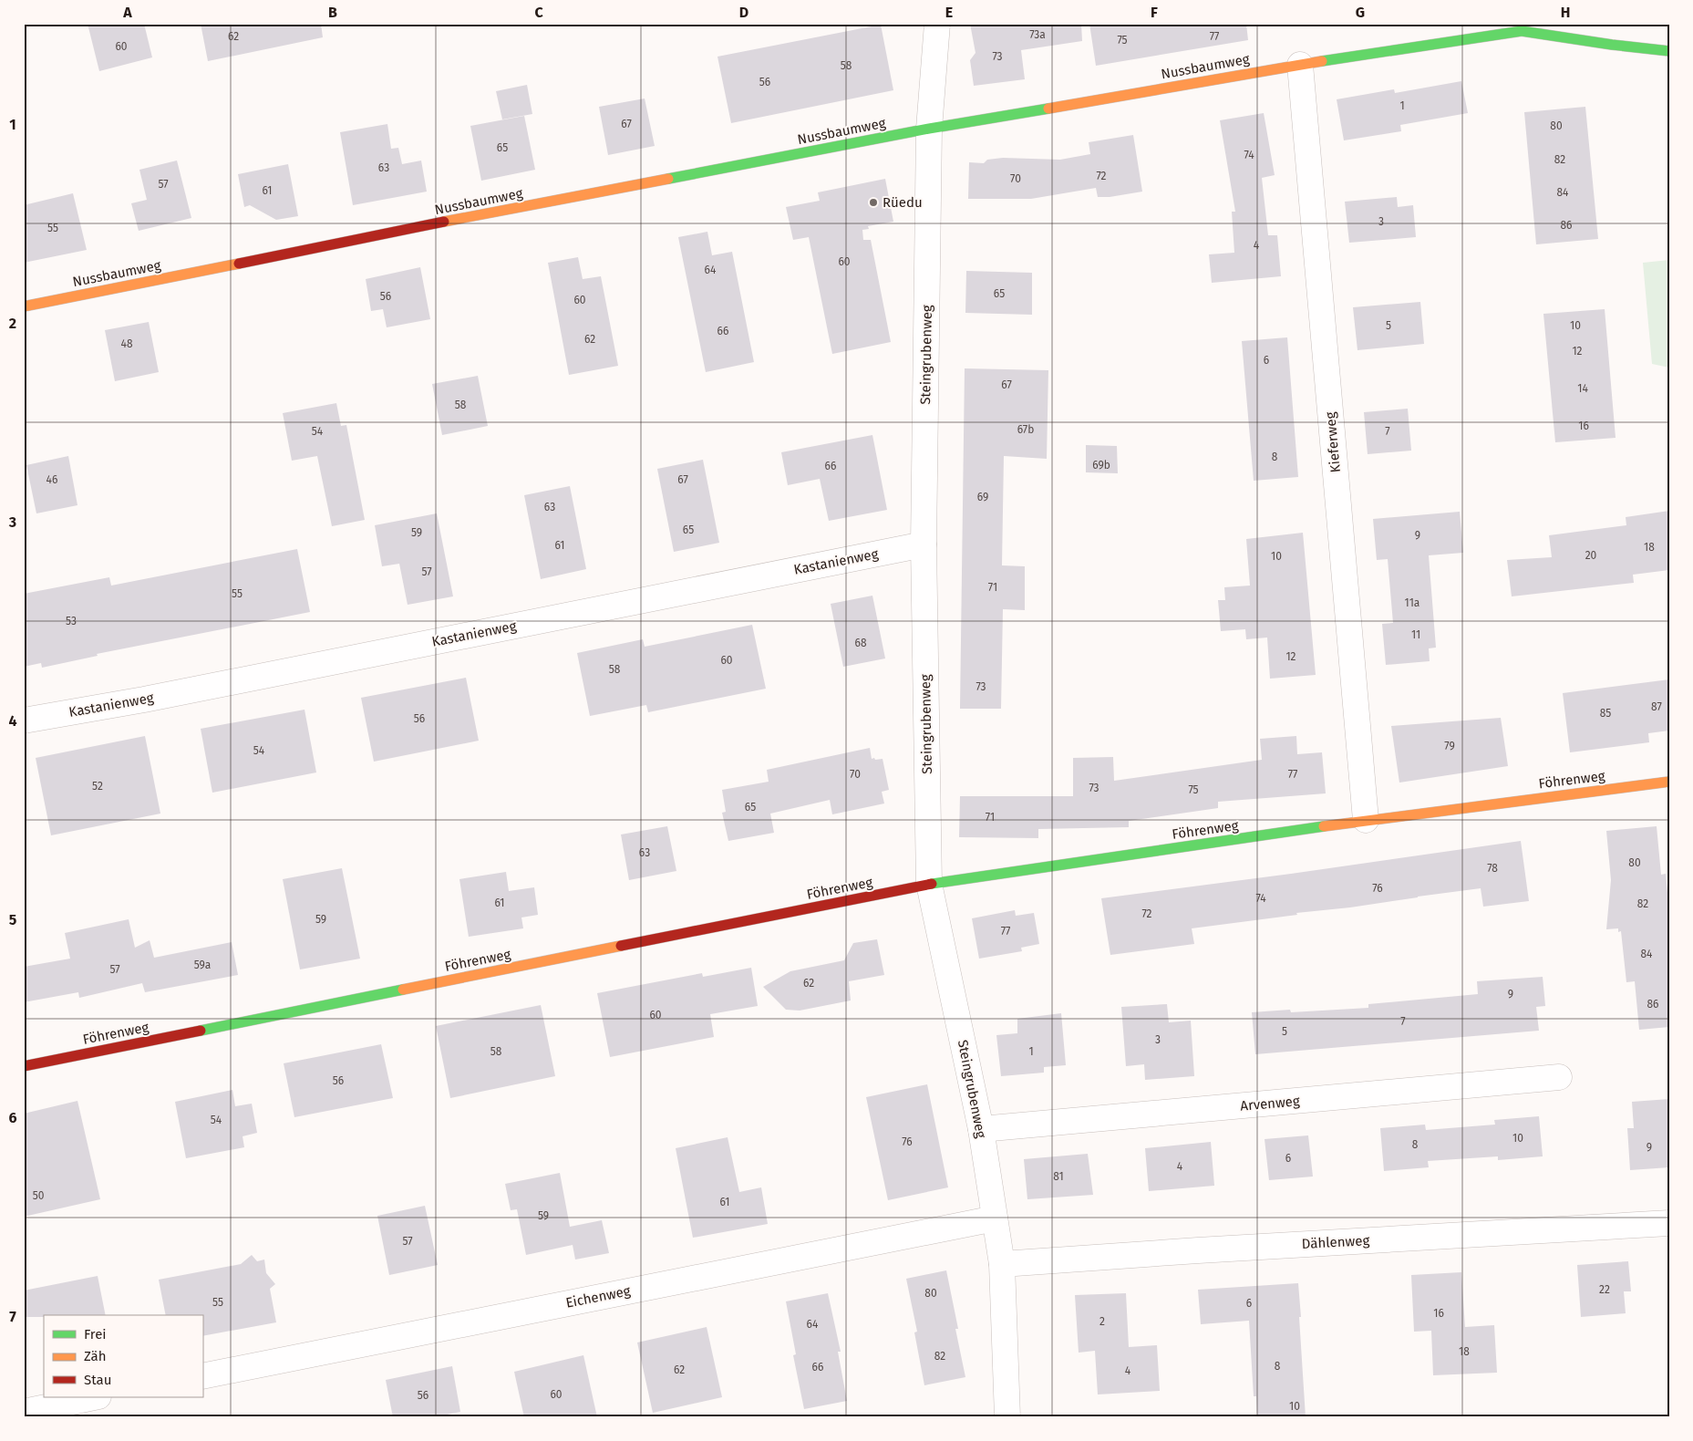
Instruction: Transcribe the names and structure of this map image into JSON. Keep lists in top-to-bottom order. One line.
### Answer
{"streets":{"street":["Nussbaumweg","Steingrubenweg","Kieferweg","Kastanienweg","Föhrenweg","Arvenweg","Dählenweg","Eichenweg"]},"crossings":[["Nussbaumweg","Steingrubenweg"],["Nussbaumweg","Kieferweg"],["Steingrubenweg","Kastanienweg"],["Steingrubenweg","Föhrenweg"],["Steingrubenweg","Arvenweg"],["Steingrubenweg","Dählenweg"],["Steingrubenweg","Eichenweg"],["Kieferweg","Föhrenweg"]],"places":["Rüedu"],"house_numbers":["73a","62","77","75","60","73","58","56","1","67","80","65","74","82","63","72","70","57","61","84","3","86","55","4","60","64","65","56","60","5","10","66","62","48","12","6","67","14","58","16","67b","54","7","8","69b","66","46","67","69","63","65","59","9","61","18","20","10","57","71","55","11a","53","11","68","12","60","58","73","87","85","56","79","54","70","77","52","73","75","65","71","63","80","78","76","74","61","82","72","59","77","84","59a","57","62","9","86","60","7","5","3","58","1","56","54","10","76","8","9","6","4","81","50","61","59","57","22","80","55","6","16","2","64","18","82","8","66","62","4","60","56","10"],"legend":["Frei","Zäh","Stau"],"grid":{"columns":["A","B","C","D","E","F","G","H"],"rows":["1","2","3","4","5","6","7"]}}
